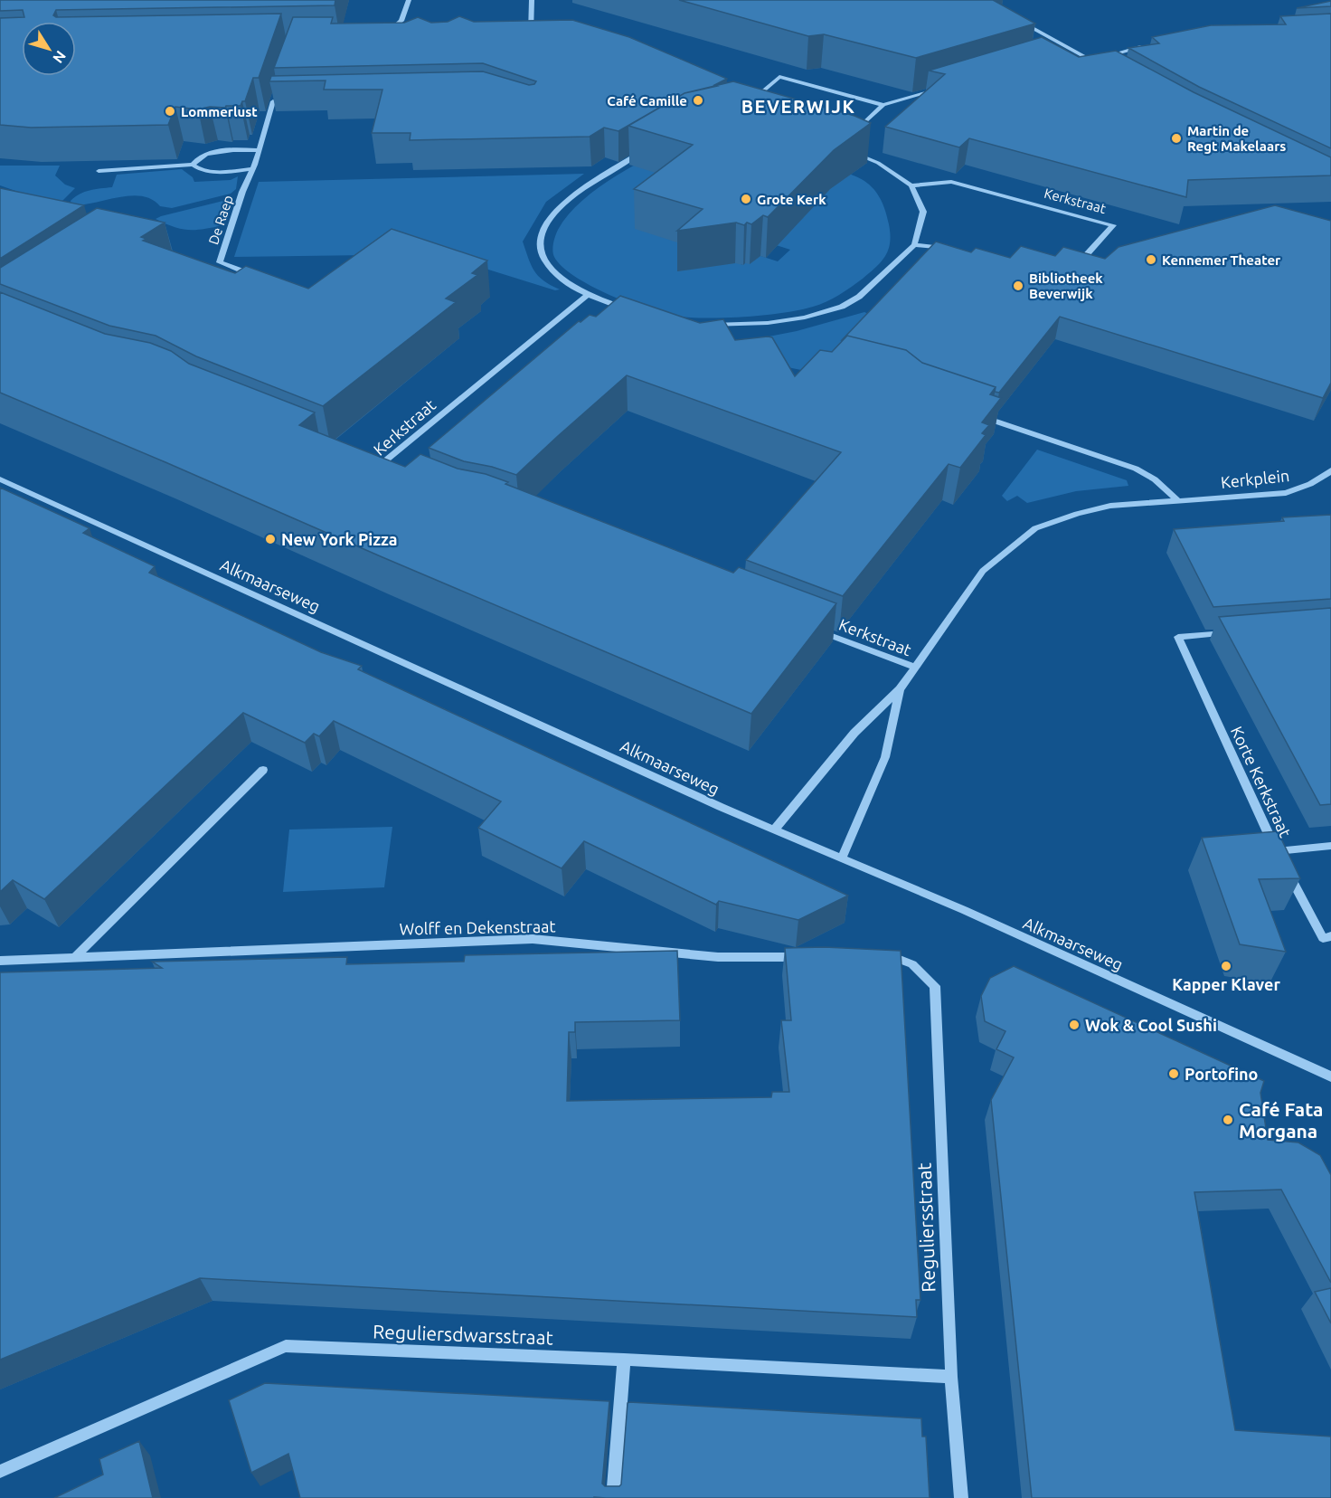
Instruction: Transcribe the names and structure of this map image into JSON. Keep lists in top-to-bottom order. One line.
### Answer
{"streets":{"street":["Kerkstraat","De Raep","Kerkplein","Alkmaarseweg","Korte Kerkstraat","Wolff en Dekenstraat","Reguliersstraat","Reguliersdwarsstraat"]},"crossings":[["Kerkstraat","Kerkplein"],["Reguliersstraat","Reguliersdwarsstraat"]],"districts":["BEVERWIJK"],"places":["Café Camille","Lommerlust","Martin de Regt Makelaars","Grote Kerk","Kennemer Theater","Bibliotheek Beverwijk","New York Pizza","Kapper Klaver","Wok & Cool Sushi","Portofino","Café Fata Morgana"],"north":"bottom right"}
